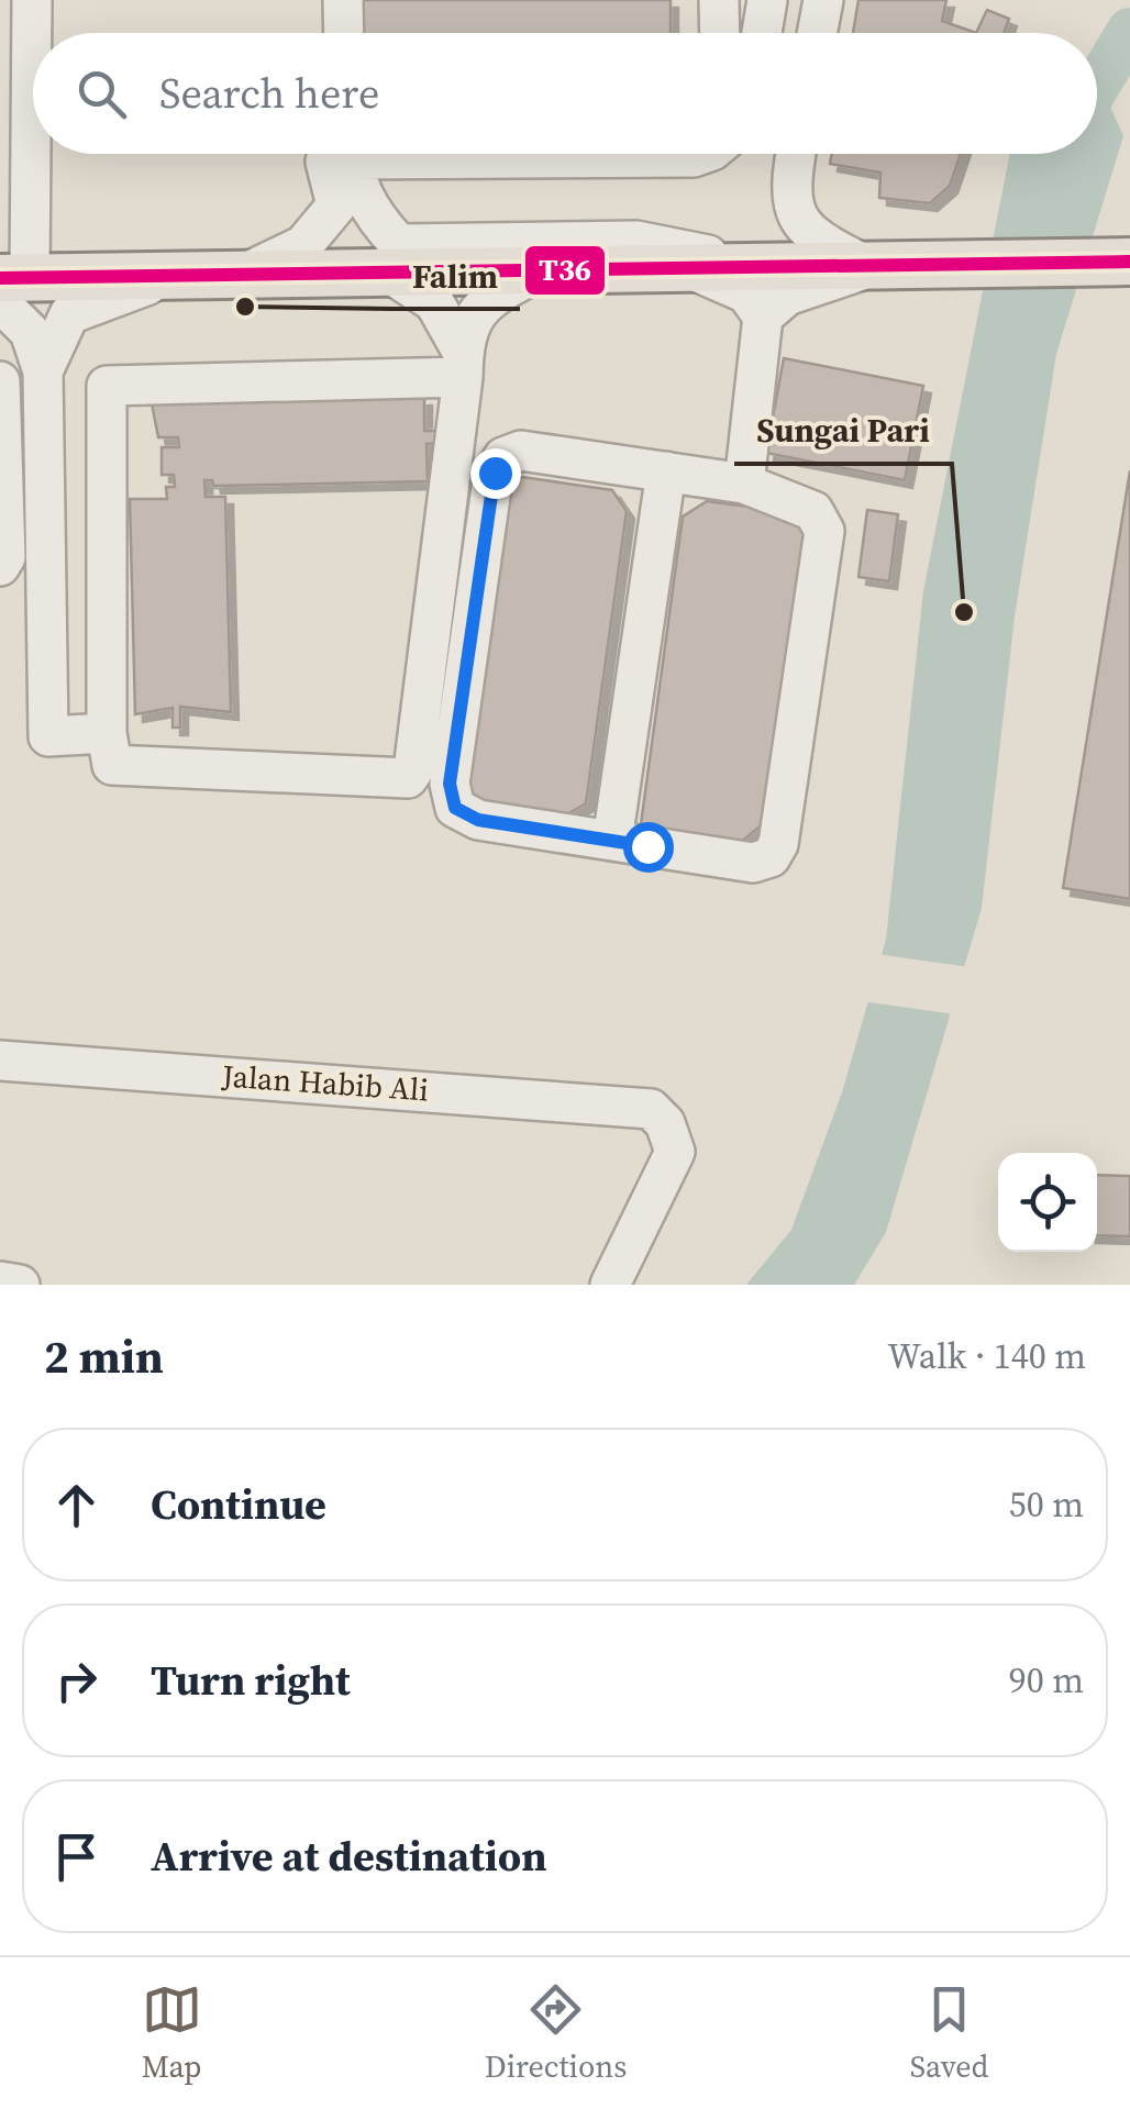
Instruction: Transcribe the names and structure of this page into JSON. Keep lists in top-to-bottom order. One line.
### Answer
{"streets":{"street":["Jalan Habib Ali"]},"places":["Falim","Sungai Pari"],"lines":["transit line T36"],"page":{"search":"Search here","heading":["2 min","Walk · 140 m"],"list":[["Continue","50 m"],["Turn right","90 m"],"Arrive at destination"],"nav":["Map","Directions","Saved"]}}
